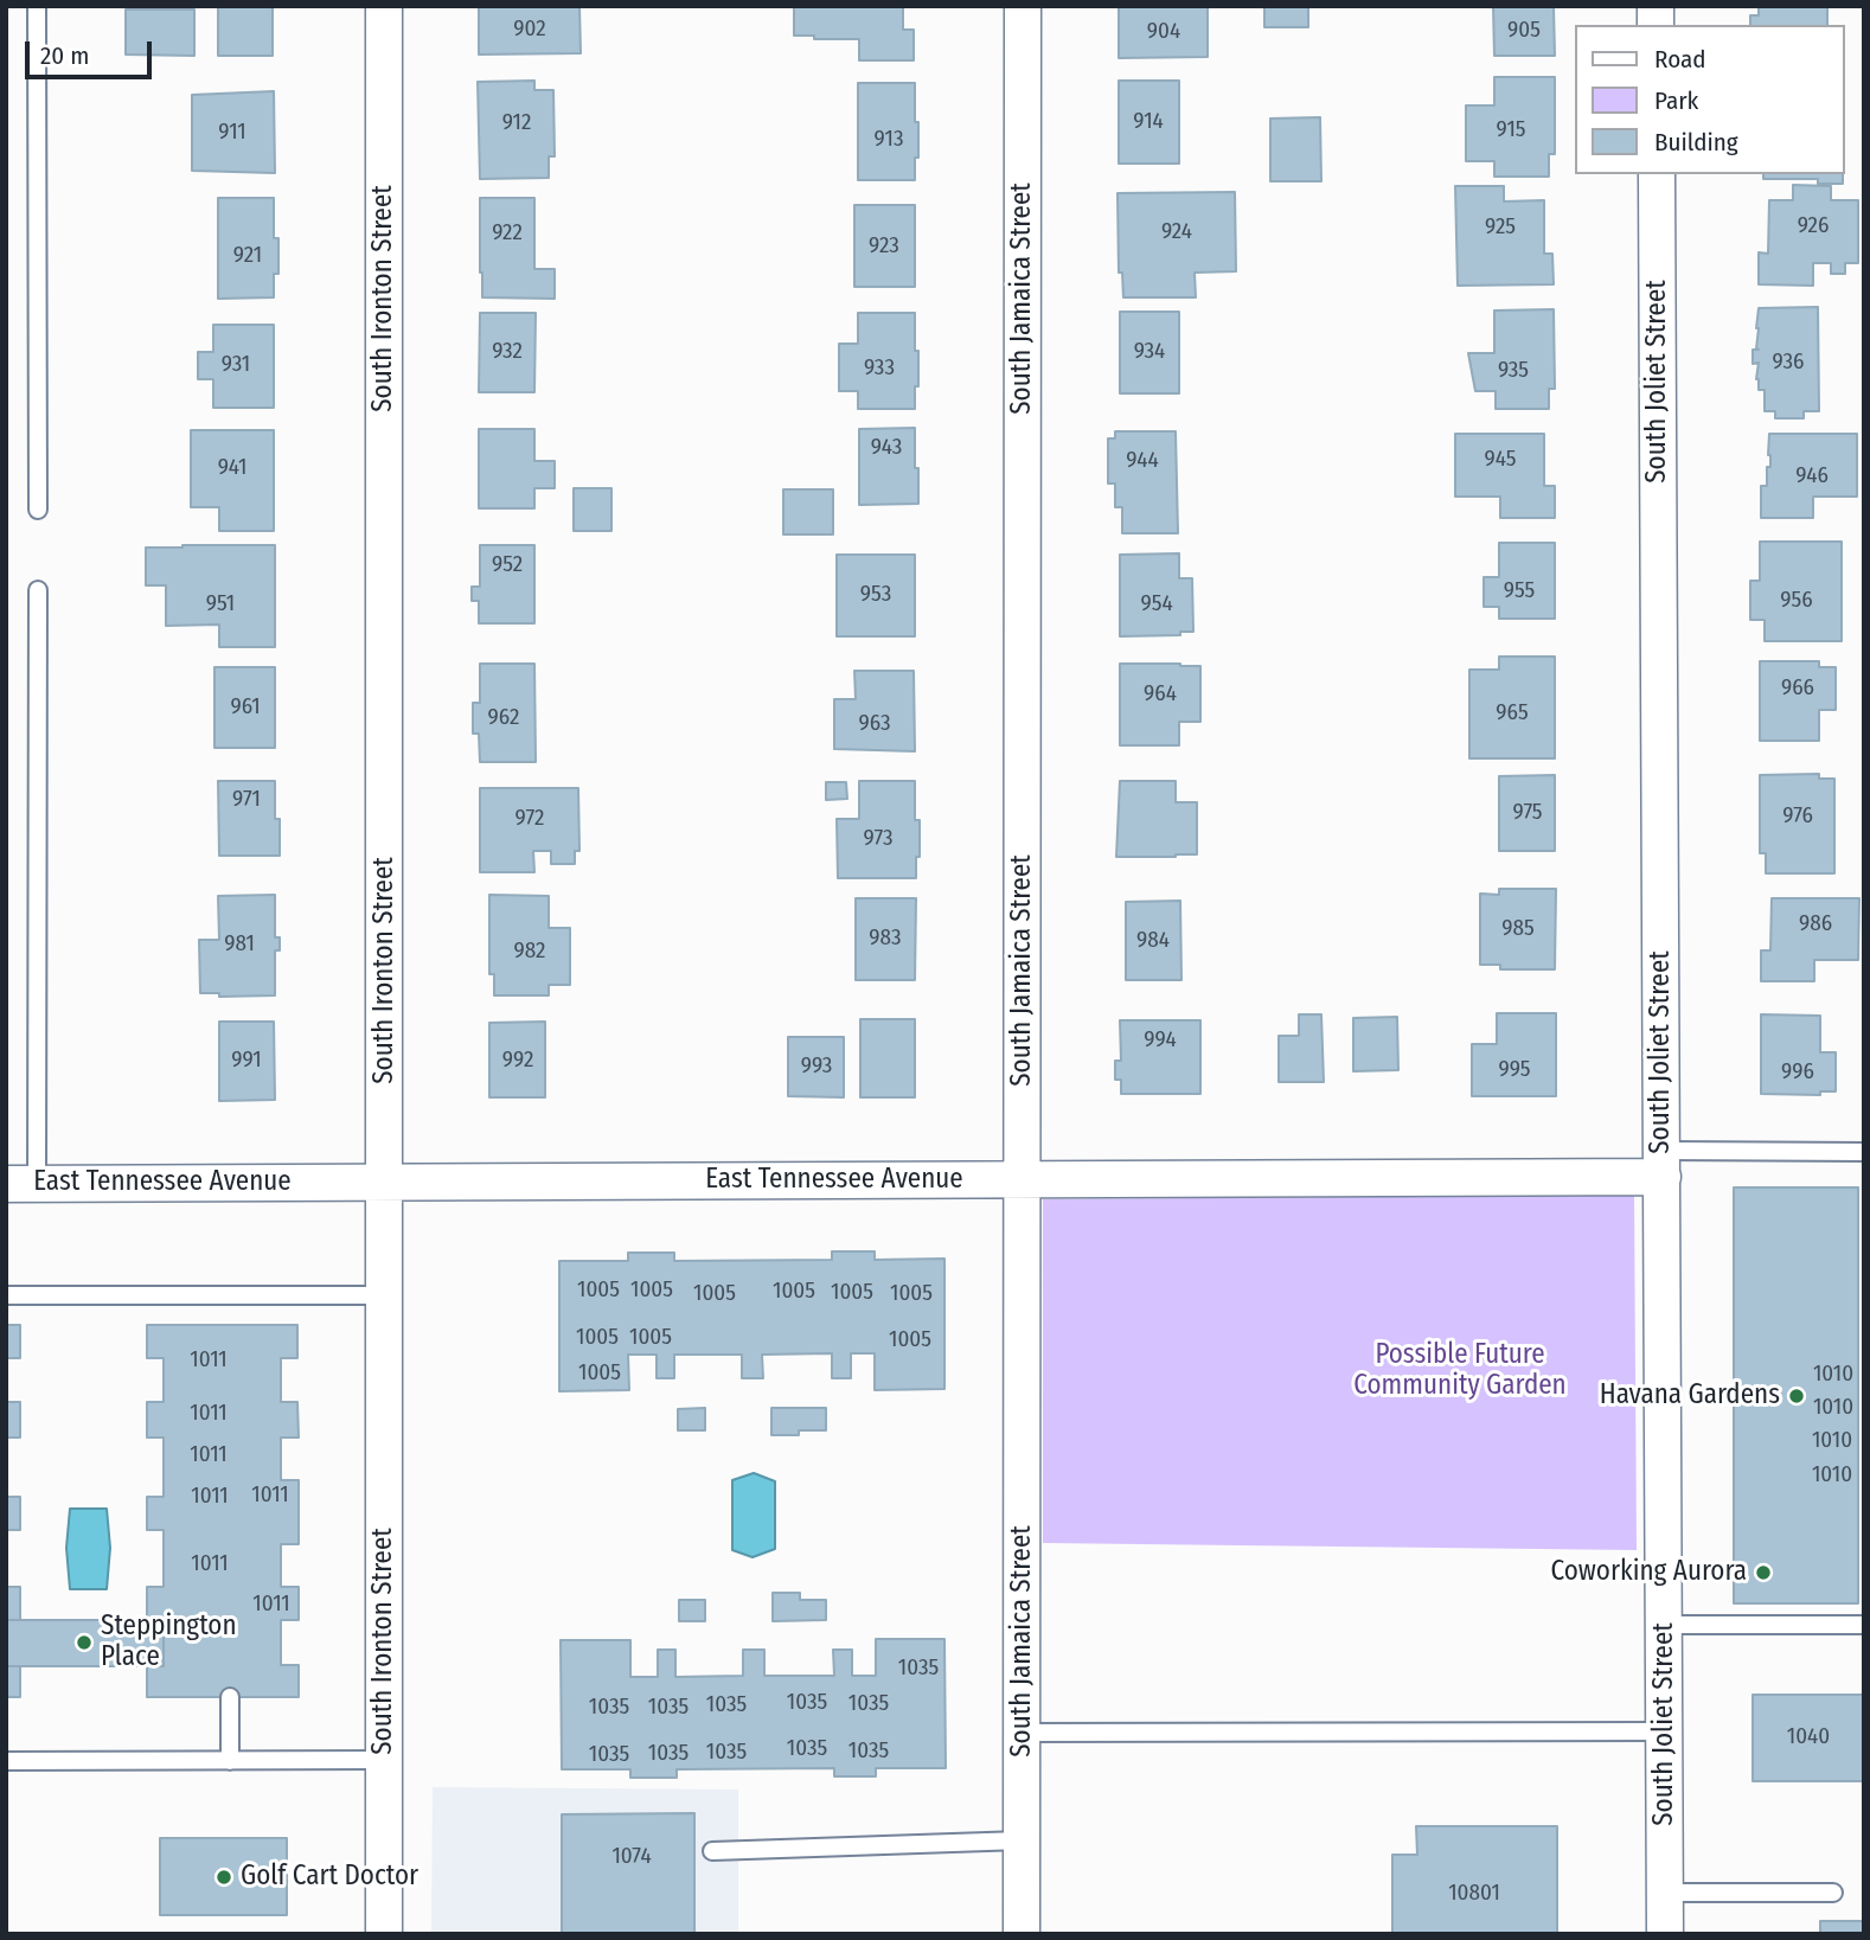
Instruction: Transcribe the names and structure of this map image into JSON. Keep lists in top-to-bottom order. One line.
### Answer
{"streets":{"street":["South Ironton Street","South Jamaica Street","South Joliet Street","East Tennessee Avenue"]},"crossings":[["South Ironton Street","East Tennessee Avenue"],["South Jamaica Street","East Tennessee Avenue"],["South Joliet Street","East Tennessee Avenue"]],"parks":["Possible Future Community Garden"],"places":["Havana Gardens","Coworking Aurora","Steppington Place","Golf Cart Doctor"],"house_numbers":["902","905","904","914","912","915","911","913","926","925","924","922","923","921","932","934","936","931","933","935","943","945","944","941","946","952","955","953","956","951","954","966","964","961","965","962","963","971","975","976","972","973","986","985","983","984","981","982","994","991","992","993","995","996","1005","1005","1005","1005","1005","1005","1005","1005","1005","1011","1005","1010","1010","1011","1010","1011","1010","1011","1011","1011","1011","1035","1035","1035","1035","1035","1035","1040","1035","1035","1035","1035","1035","1074","10801"],"legend":["Road","Park","Building"],"scale_bar":"20 m"}
